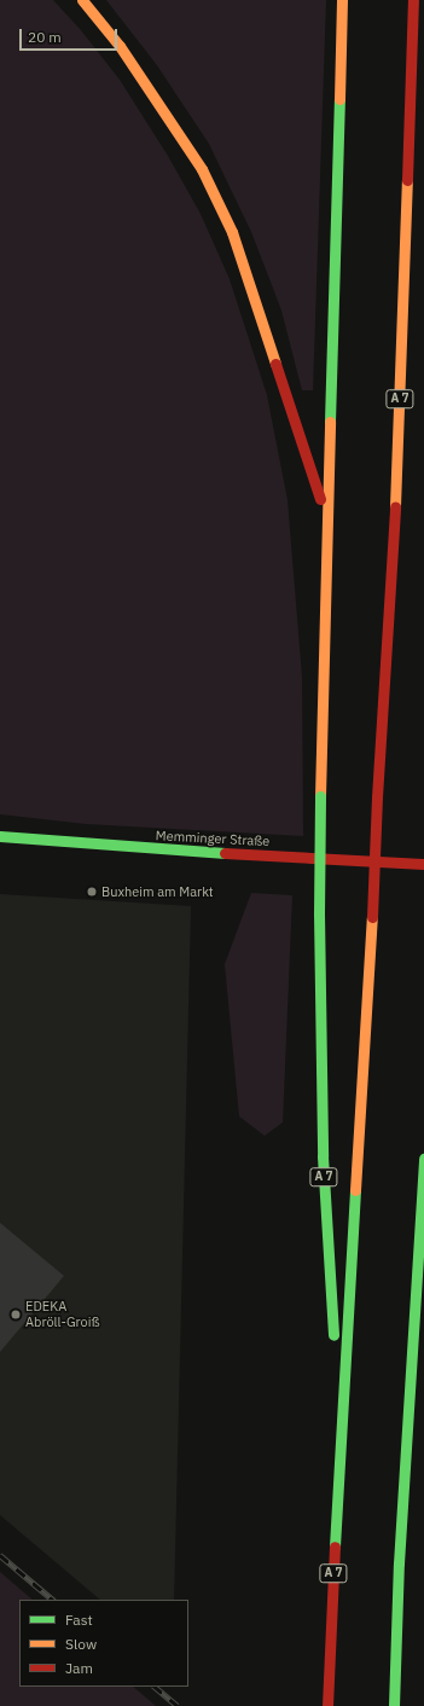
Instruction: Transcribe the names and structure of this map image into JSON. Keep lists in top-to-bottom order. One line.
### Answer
{"streets":{"main road":["A 7","Memminger Straße"]},"places":["Buxheim am Markt","EDEKA Abröll-Groiß"],"legend":["Fast","Slow","Jam"],"scale_bar":"20 m"}
